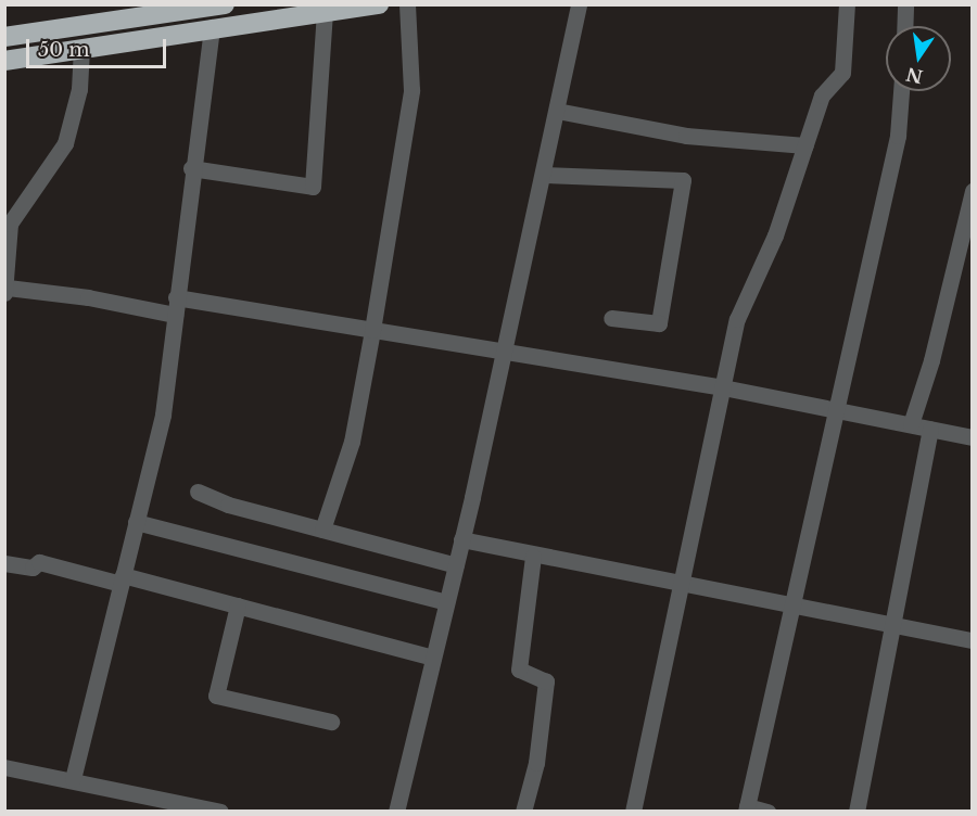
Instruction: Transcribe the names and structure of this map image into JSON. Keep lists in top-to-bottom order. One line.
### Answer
{"scale_bar":"50 m","north":"bottom"}
